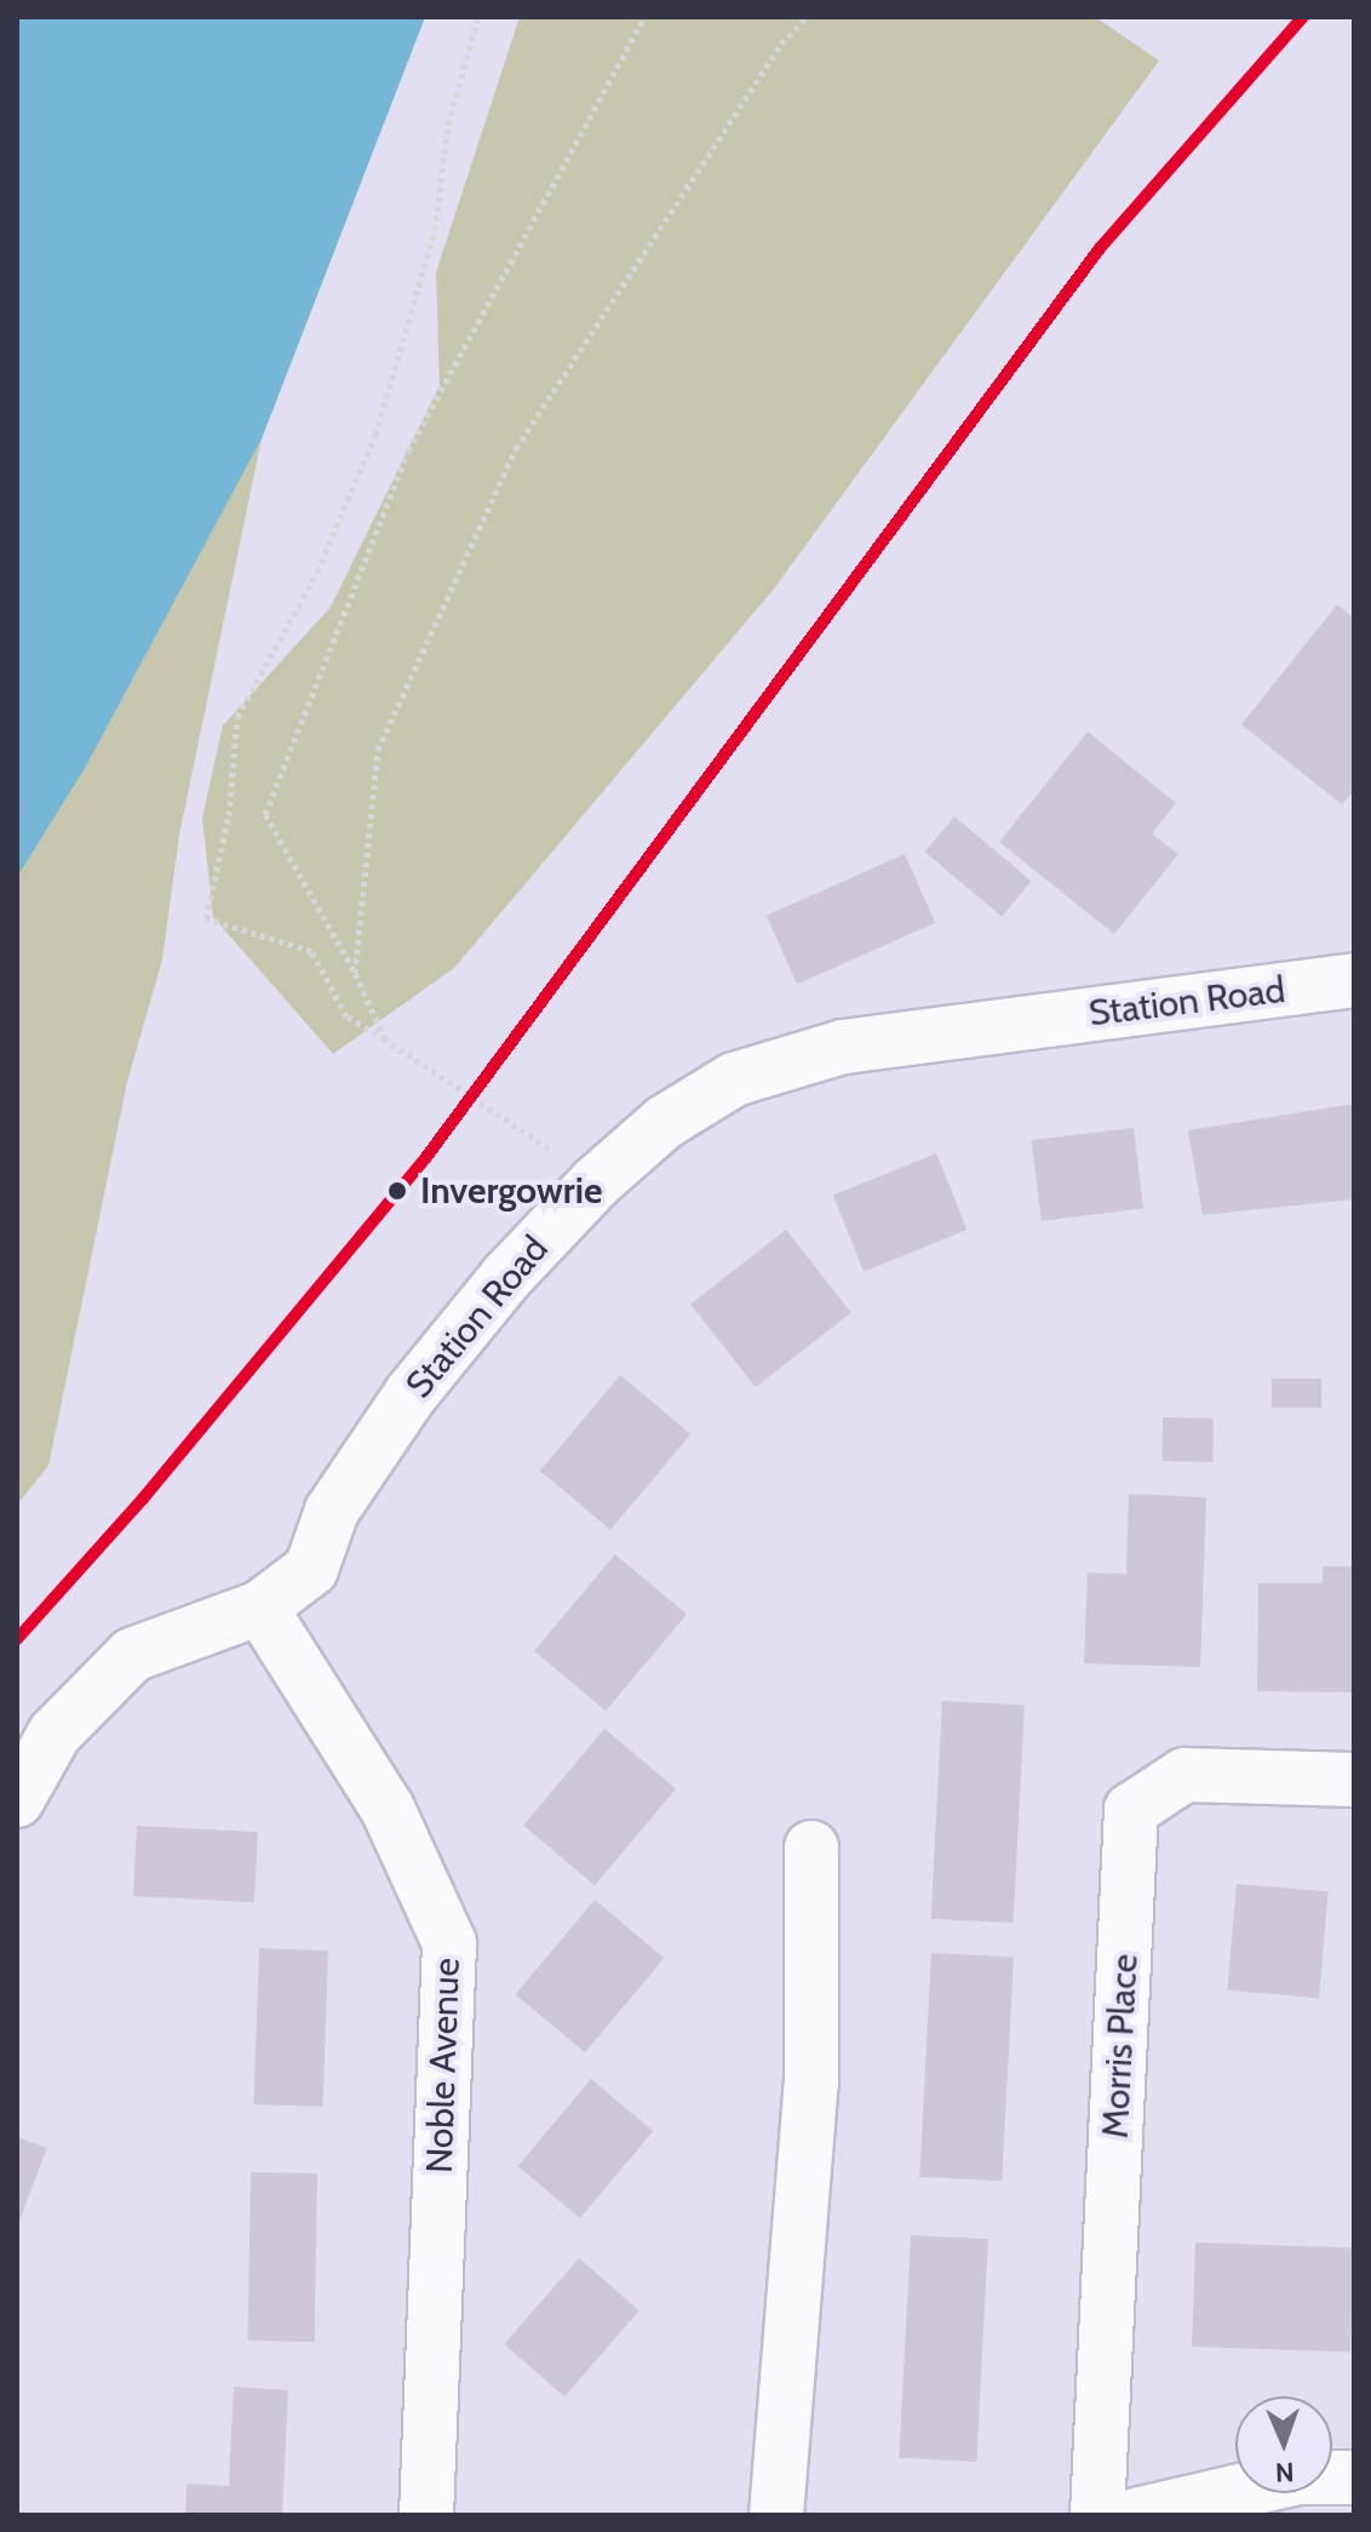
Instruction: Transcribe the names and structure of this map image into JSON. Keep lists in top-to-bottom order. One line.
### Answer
{"streets":{"street":["Station Road","Morris Place","Noble Avenue"]},"crossings":[["Station Road","Noble Avenue"]],"places":["Invergowrie"],"north":"bottom"}
